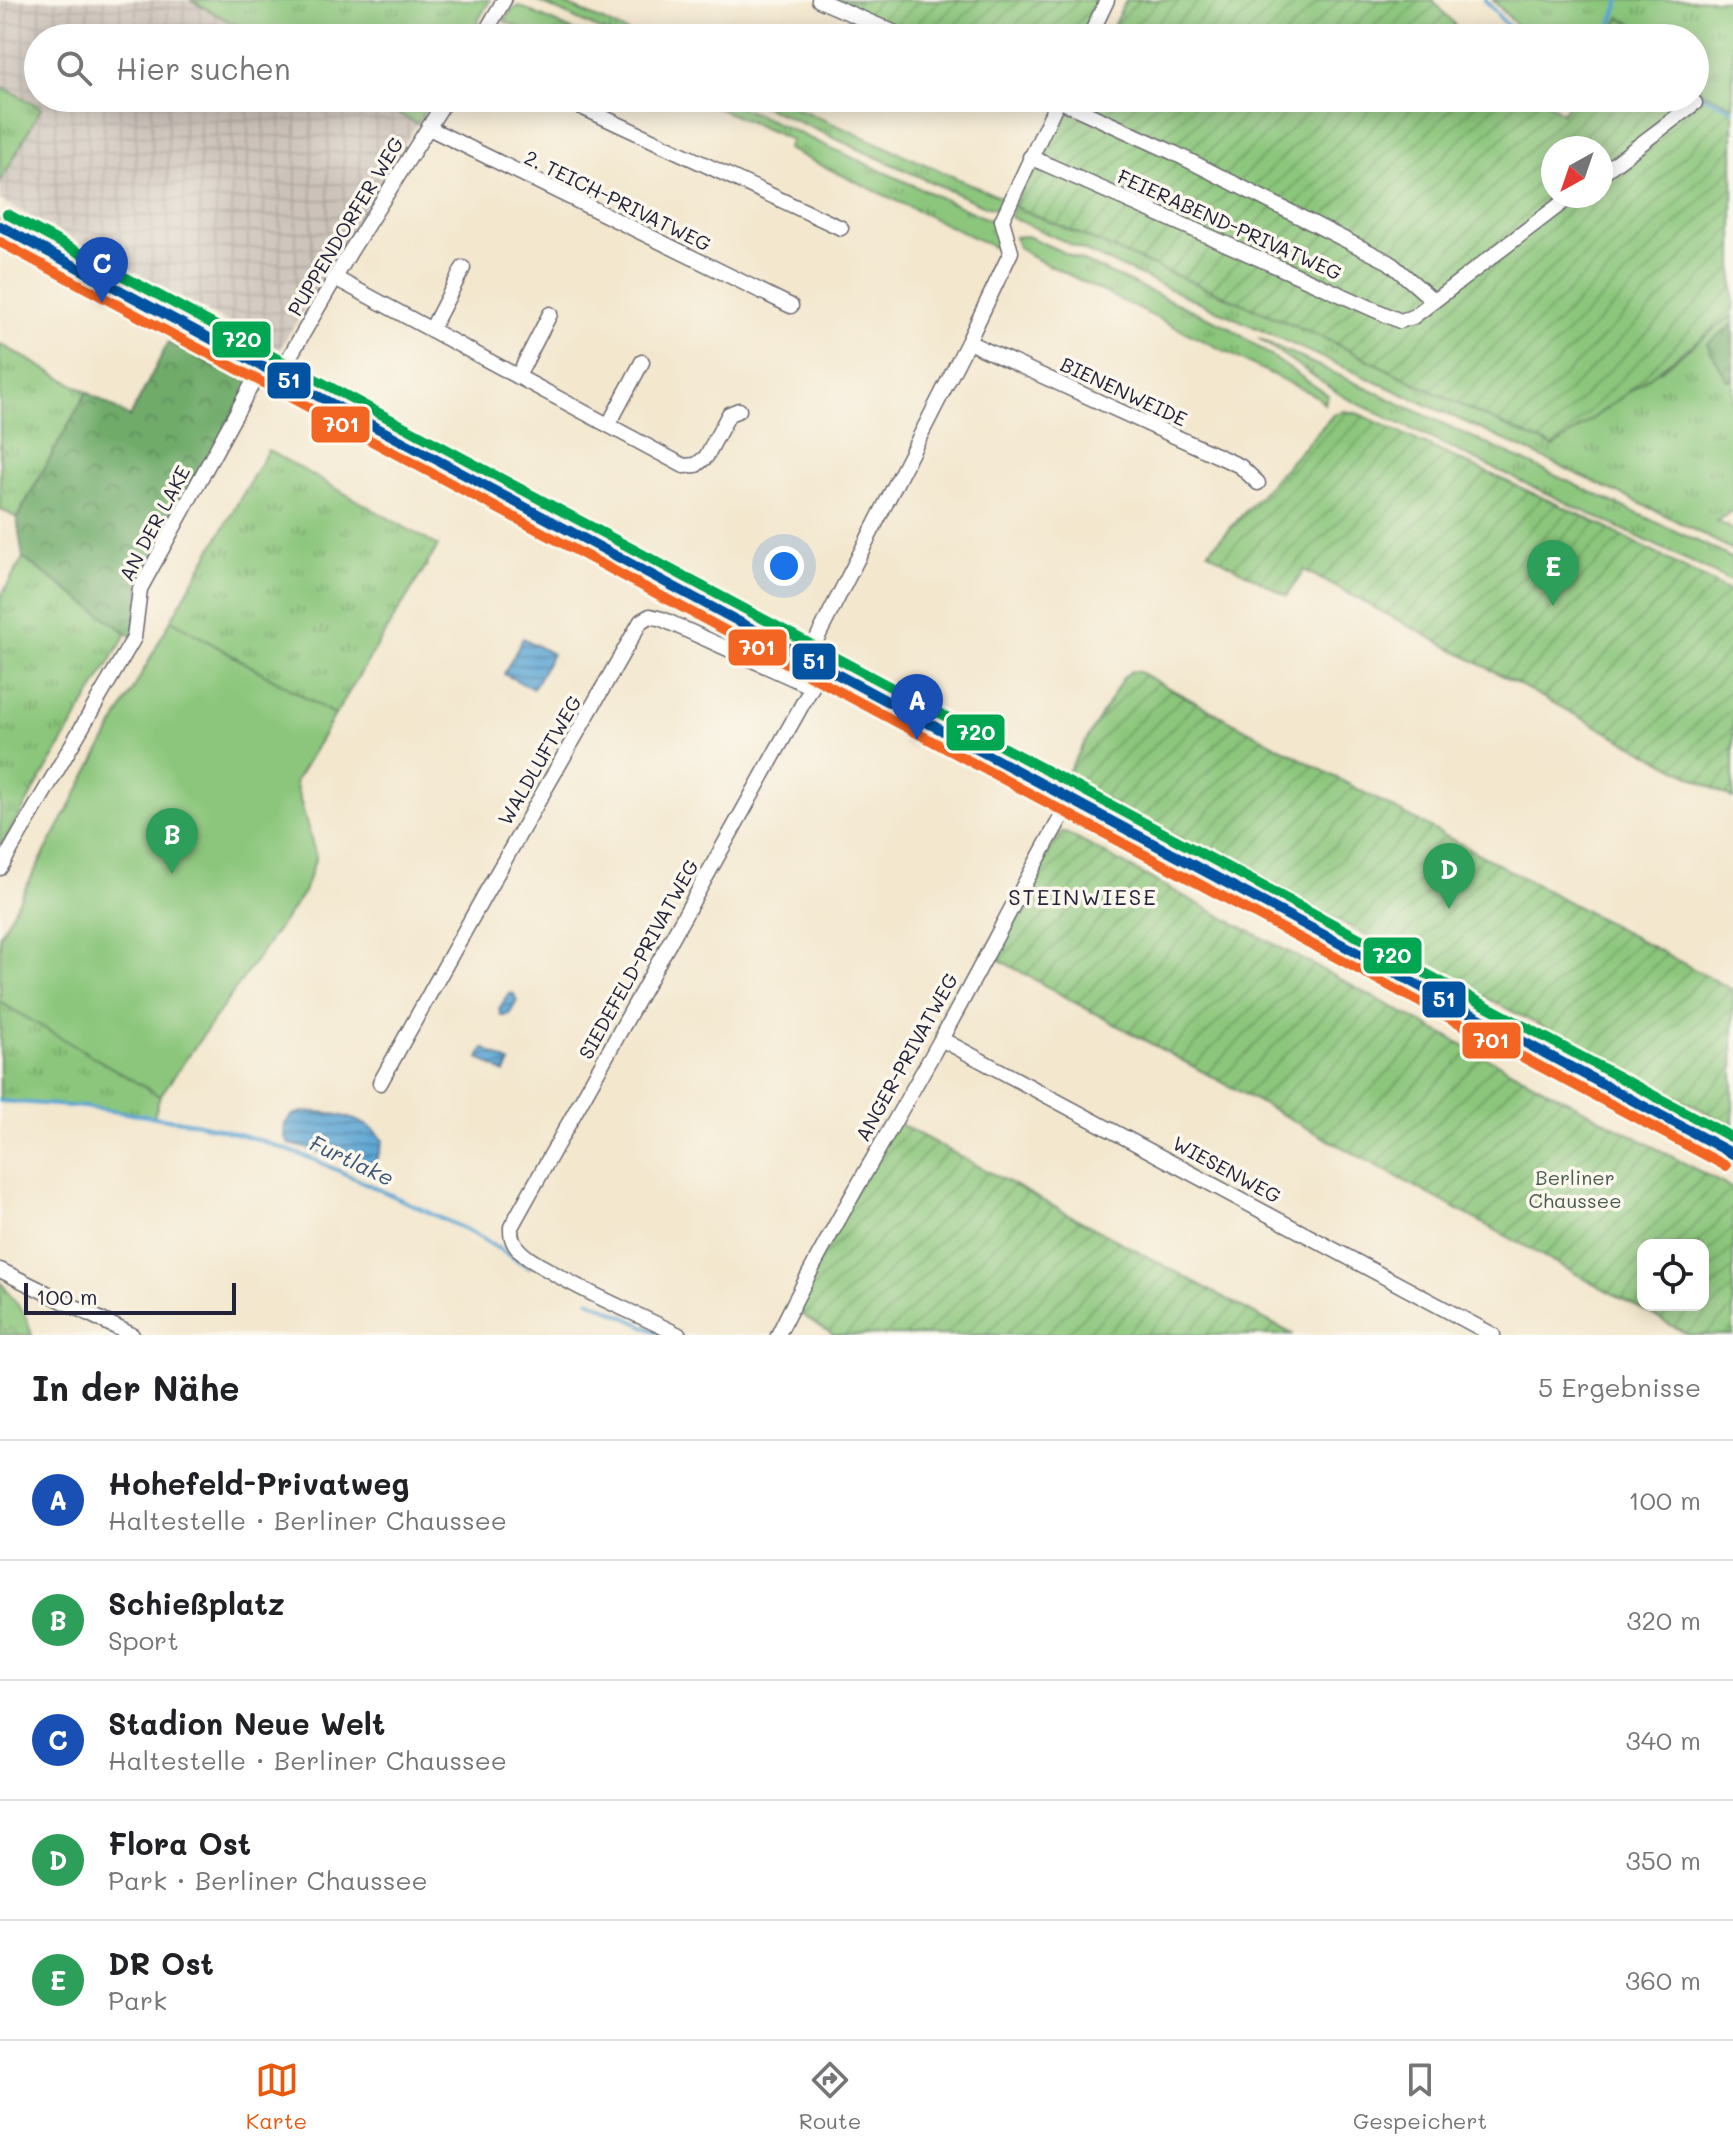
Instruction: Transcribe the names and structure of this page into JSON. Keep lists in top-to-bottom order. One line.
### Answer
{"streets":{"street":["2. TEICH-PRIVATWEG","FEIERABEND-PRIVATWEG","PUPPENDORFER WEG","BIENENWEIDE","AN DER LAKE","WALDLUFTWEG","SIEDEFELD-PRIVATWEG","ANGER-PRIVATWEG","WIESENWEG"]},"crossings":[["2. TEICH-PRIVATWEG","PUPPENDORFER WEG"],["FEIERABEND-PRIVATWEG","SIEDEFELD-PRIVATWEG"],["PUPPENDORFER WEG","AN DER LAKE"],["BIENENWEIDE","SIEDEFELD-PRIVATWEG"],["WALDLUFTWEG","SIEDEFELD-PRIVATWEG"],["ANGER-PRIVATWEG","WIESENWEG"]],"districts":["STEINWIESE"],"water":["Furtlake"],"parks":["Berliner Chaussee"],"lines":["transit line 720","transit line 51","transit line 701"],"scale_bar":"100 m","north":"bottom left","page":{"search":"Hier suchen","pins":["C","E","A","B","D"],"scale":"100 m","heading":["In der Nähe","5 Ergebnisse"],"list":[{"mark":"A","name":"Hohefeld-Privatweg","note":"Haltestelle · Berliner Chaussee","value":"100 m"},{"mark":"B","name":"Schießplatz","note":"Sport","value":"320 m"},{"mark":"C","name":"Stadion Neue Welt","note":"Haltestelle · Berliner Chaussee","value":"340 m"},{"mark":"D","name":"Flora Ost","note":"Park · Berliner Chaussee","value":"350 m"},{"mark":"E","name":"DR Ost","note":"Park","value":"360 m"}],"nav":["Karte","Route","Gespeichert"]}}
